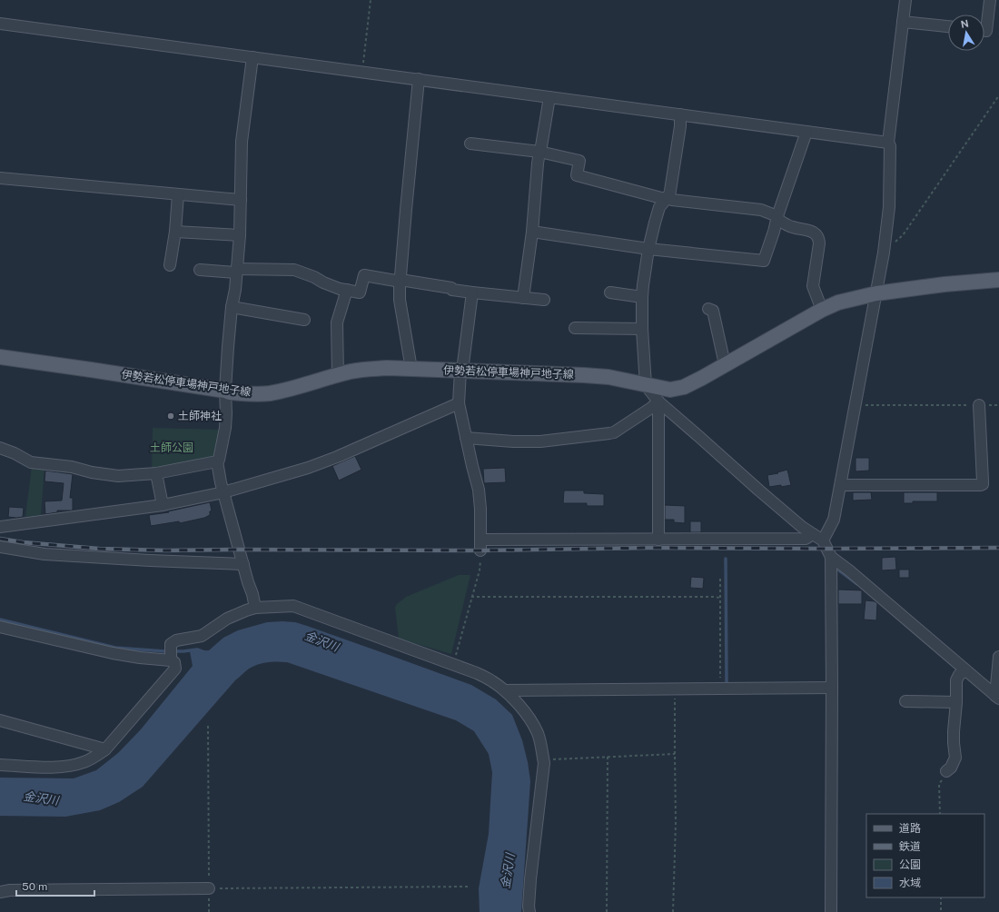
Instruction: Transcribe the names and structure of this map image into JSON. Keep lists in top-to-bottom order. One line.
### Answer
{"streets":{"main road":["伊勢若松停車場神戸地子線"]},"water":["金沢川"],"parks":["土師公園"],"places":["土師神社"],"legend":["道路","鉄道","公園","水域"],"scale_bar":"50 m","north":"top"}
